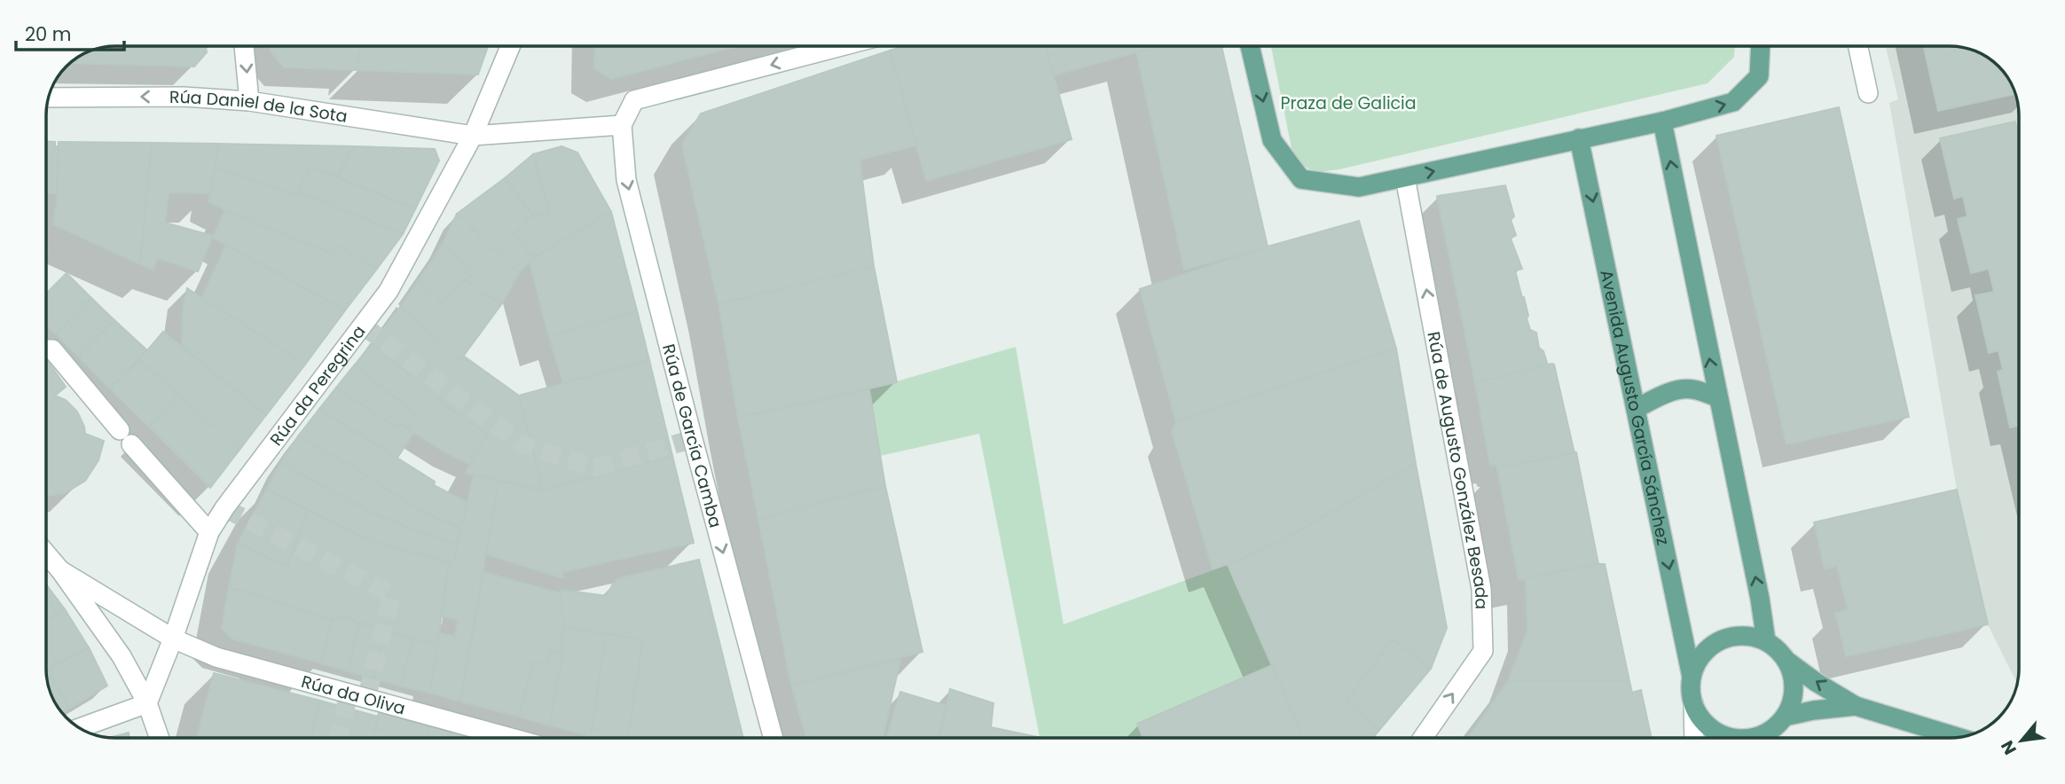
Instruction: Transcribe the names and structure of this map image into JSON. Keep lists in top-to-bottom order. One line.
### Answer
{"streets":{"main road":["Avenida Augusto García Sánchez"],"street":["Rúa Daniel de la Sota","Rúa da Peregrina","Rúa de García Camba","Rúa de Augusto González Besada","Rúa da Oliva"]},"crossings":[["Rúa Daniel de la Sota","Rúa da Peregrina"],["Rúa da Peregrina","Rúa da Oliva"]],"one_way":["Rúa Daniel de la Sota","Rúa de García Camba","Rúa de Augusto González Besada"],"parks":["Praza de Galicia"],"scale_bar":"20 m","north":"bottom left"}
